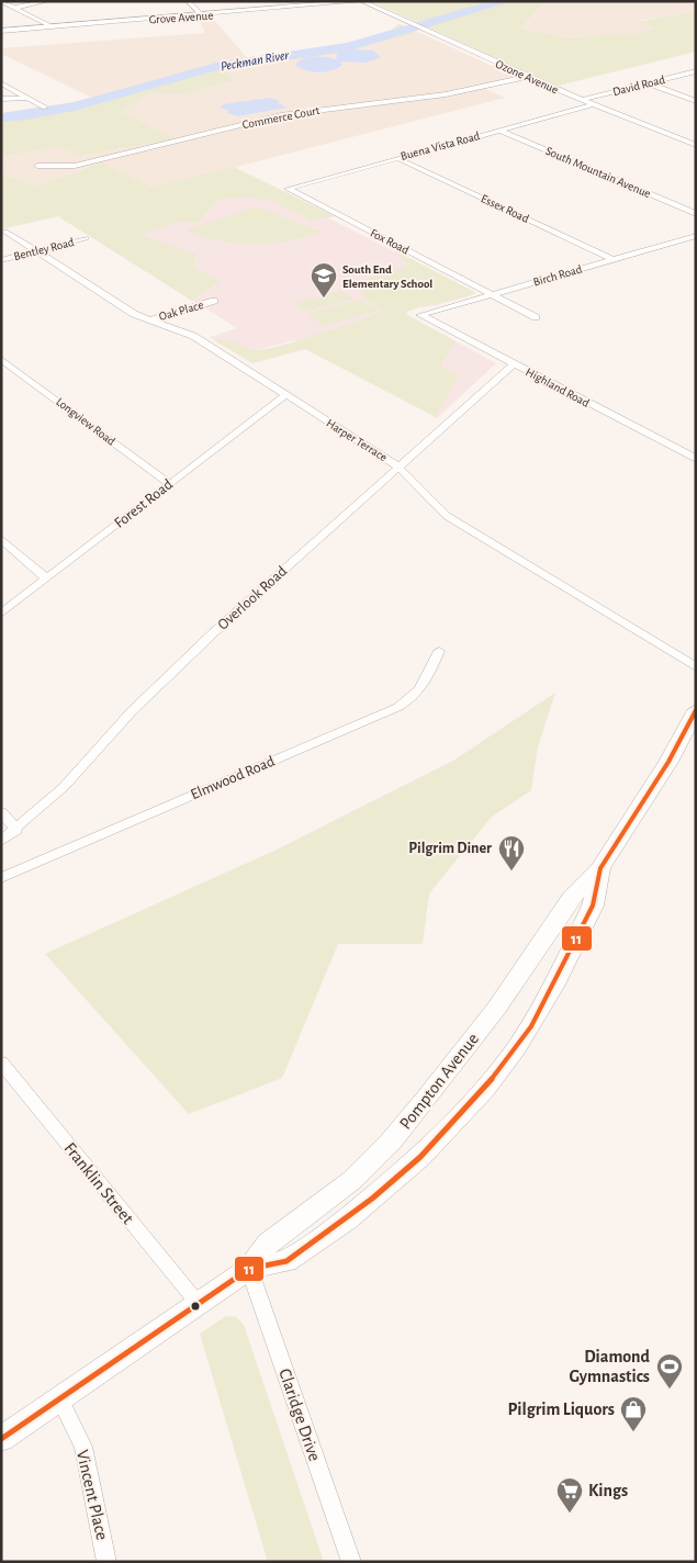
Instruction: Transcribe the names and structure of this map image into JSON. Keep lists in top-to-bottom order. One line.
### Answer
{"streets":{"main road":["Pompton Avenue"],"street":["Grove Avenue","Ozone Avenue","David Road","Commerce Court","Buena Vista Road","South Mountain Avenue","Essex Road","Fox Road","Bentley Road","Birch Road","Oak Place","Highland Road","Longview Road","Harper Terrace","Forest Road","Overlook Road","Elmwood Road","Franklin Street","Claridge Drive","Vincent Place"]},"crossings":[["Grove Avenue","Ozone Avenue"],["Ozone Avenue","David Road"],["Ozone Avenue","Commerce Court"],["Ozone Avenue","Buena Vista Road"],["Buena Vista Road","South Mountain Avenue"],["Buena Vista Road","Essex Road"],["Buena Vista Road","Fox Road"],["Essex Road","Birch Road"],["Fox Road","Birch Road"],["Bentley Road","Harper Terrace"],["Birch Road","Highland Road"],["Oak Place","Harper Terrace"],["Highland Road","Overlook Road"],["Longview Road","Forest Road"],["Harper Terrace","Forest Road"],["Harper Terrace","Overlook Road"],["Pompton Avenue","Franklin Street"],["Pompton Avenue","Claridge Drive"],["Pompton Avenue","Vincent Place"]],"water":["Peckman River"],"places":{"school or university":["South End Elementary School"],"restaurant":["Pilgrim Diner"],"sports":["Diamond Gymnastics"],"shop":["Pilgrim Liquors"],"supermarket":["Kings"]},"lines":["transit line 11"]}
